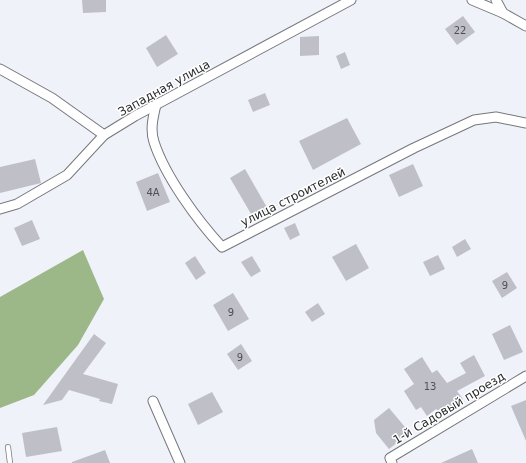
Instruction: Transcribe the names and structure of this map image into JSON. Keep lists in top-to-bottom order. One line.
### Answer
{"streets":{"street":["Западная улица","улица строителей","1-й Садовый проезд"]},"crossings":[["Западная улица","улица строителей"]],"house_numbers":["22","4А","9","9","9","13"]}
